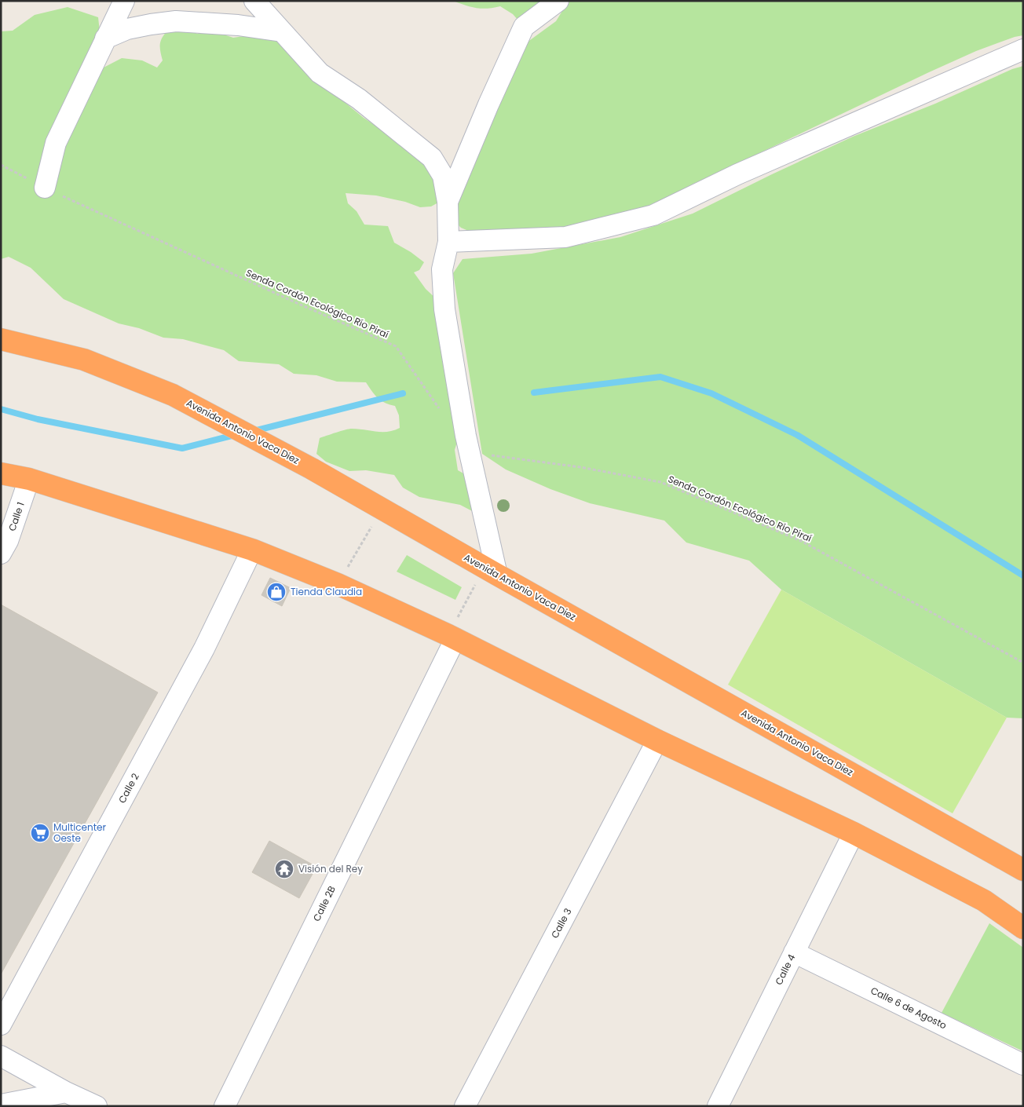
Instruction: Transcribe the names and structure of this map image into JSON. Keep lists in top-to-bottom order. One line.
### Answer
{"streets":{"highway":["Avenida Antonio Vaca Diez"],"street":["Calle 1","Calle 2","Calle 2B","Calle 3","Calle 4","Calle 6 de Agosto"],"path":["Senda Cordón Ecológico Río Piraí"]},"crossings":[["Calle 4","Calle 6 de Agosto"]],"places":{"shop":["Tienda Claudia"],"supermarket":["Multicenter Oeste"],"temple":["Visión del Rey"]}}
